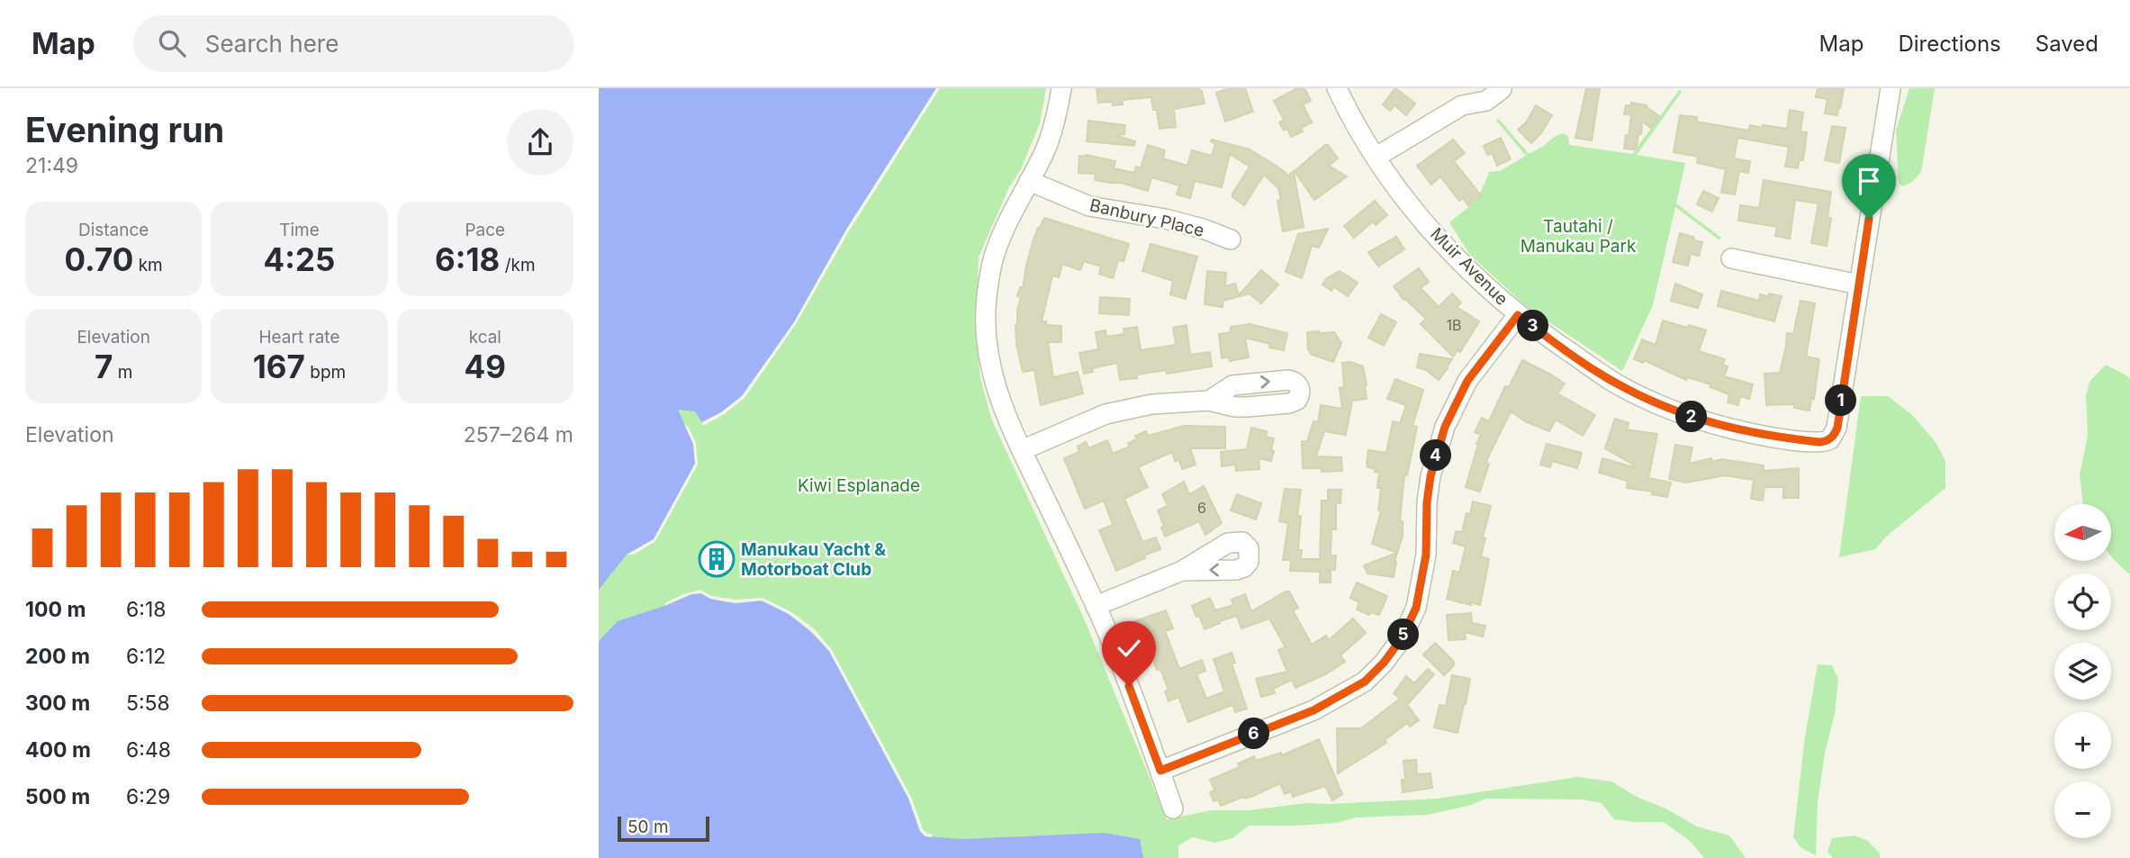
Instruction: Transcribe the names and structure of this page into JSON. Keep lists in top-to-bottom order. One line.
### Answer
{"streets":{"street":["Banbury Place","Muir Avenue"]},"parks":["Tautahi / Manukau Park","Kiwi Esplanade"],"places":{"building":["Manukau Yacht & Motorboat Club"]},"house_numbers":["1B","6"],"scale_bar":"50 m","north":"left","page":{"header":"Map","search":"Search here","nav":["Map","Directions","Saved"],"heading":["Evening run","21:49"],"stats":[["Distance","0.70 km"],["Time","4:25"],["Pace","6:18 /km"],["Elevation","7 m"],["Heart rate","167 bpm"],["kcal","49"]],"pins":["3","1","2","4","5","6"],"chart":["Elevation","257–264 m"],"map_buttons":["+","−"],"list":[{"name":"100 m","note":"6:18"},{"name":"200 m","note":"6:12"},{"name":"300 m","note":"5:58"},{"name":"400 m","note":"6:48"},{"name":"500 m","note":"6:29"}],"scale":"50 m"}}
